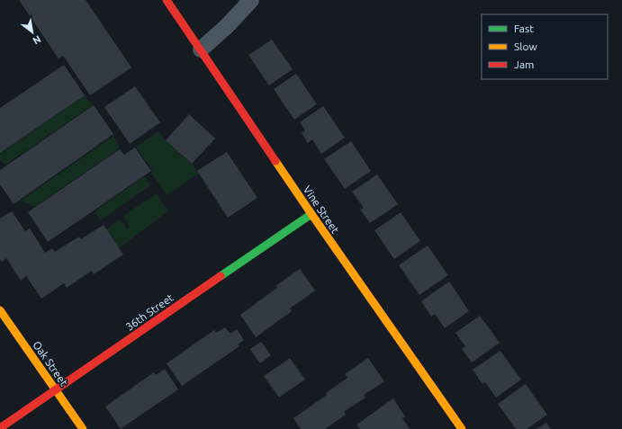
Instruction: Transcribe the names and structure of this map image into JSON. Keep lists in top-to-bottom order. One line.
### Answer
{"streets":{"street":["Vine Street","36th Street","Oak Street"]},"crossings":[["Vine Street","36th Street"],["36th Street","Oak Street"]],"legend":["Fast","Slow","Jam"],"north":"bottom right"}
